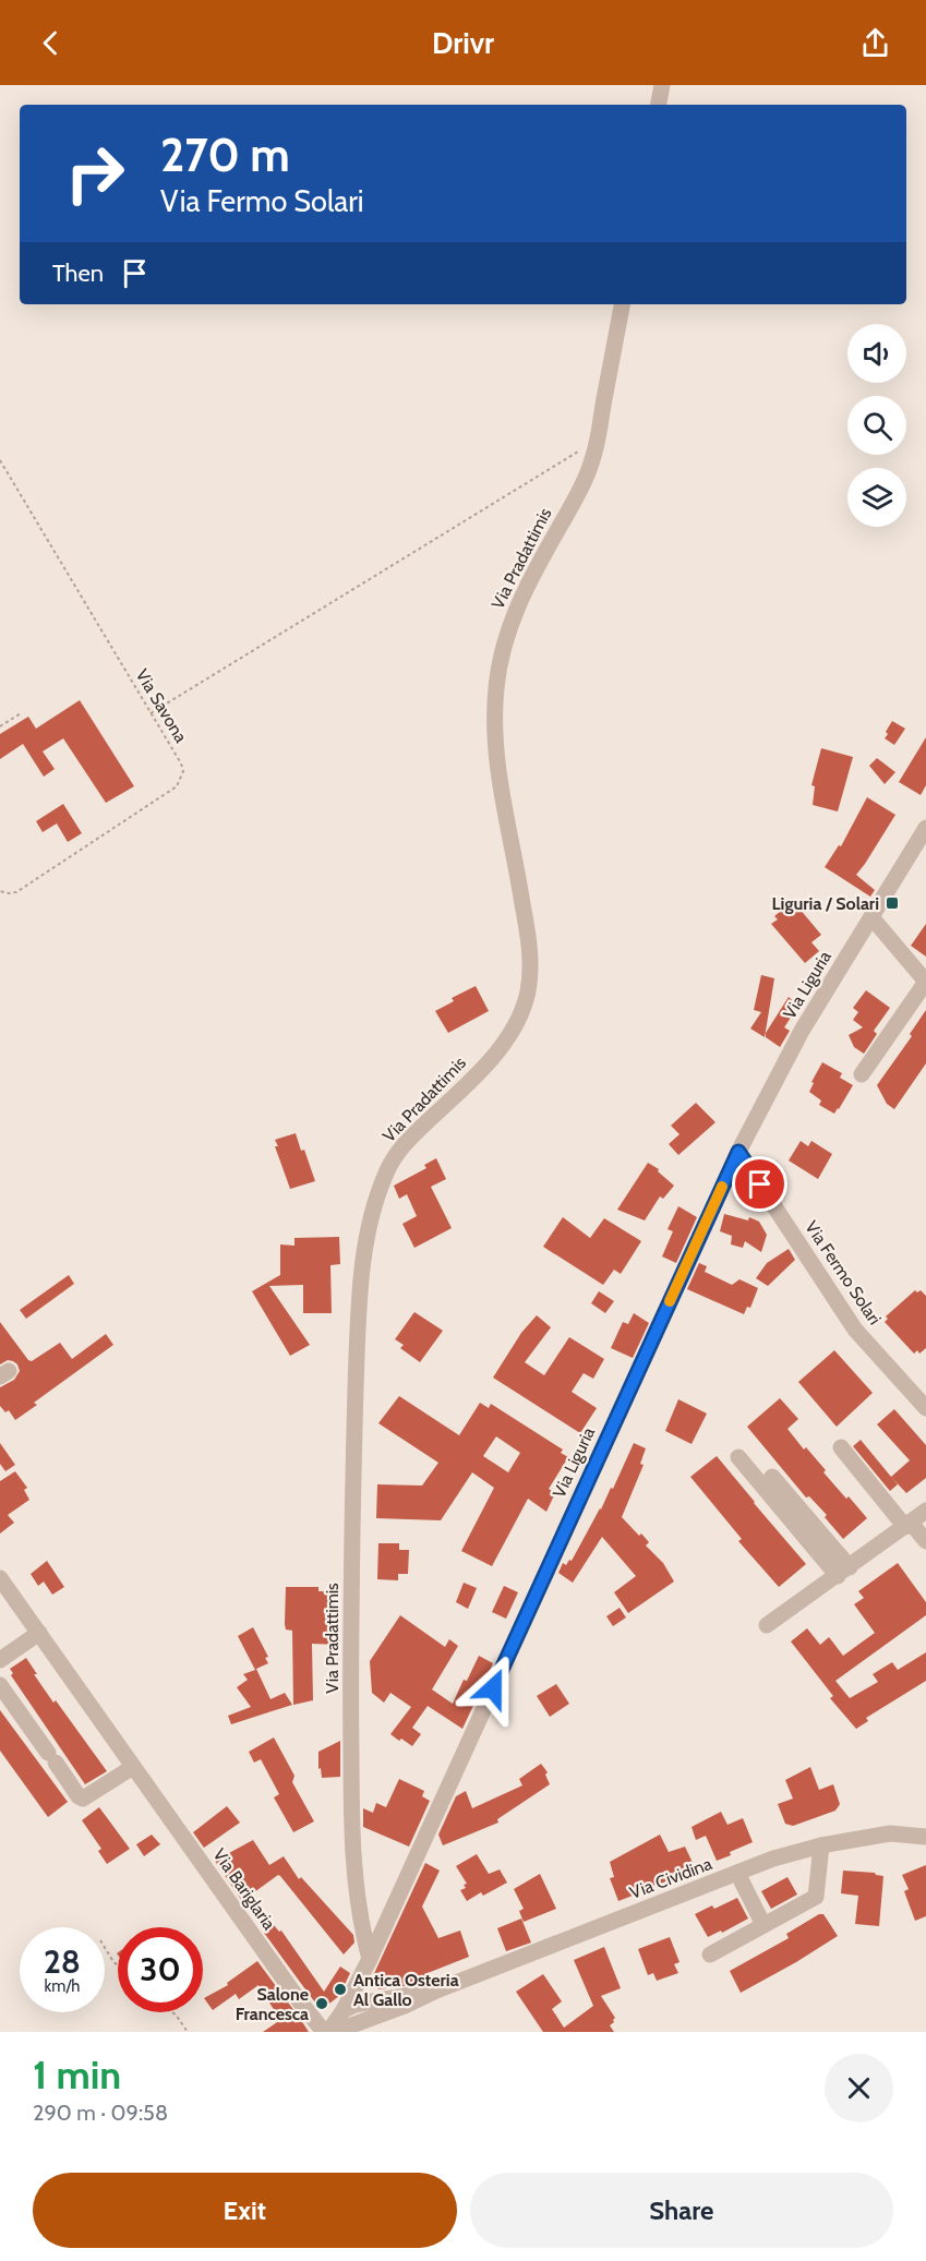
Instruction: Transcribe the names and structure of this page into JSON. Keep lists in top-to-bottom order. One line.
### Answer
{"streets":{"street":["Via Pradattimis","Via Liguria","Via Fermo Solari","Via Cividina","Via Bariglaria"],"path":["Via Savona"]},"crossings":[["Via Pradattimis","Via Liguria"],["Via Liguria","Via Fermo Solari"],["Via Liguria","Via Cividina"],["Via Liguria","Via Bariglaria"],["Via Cividina","Via Bariglaria"]],"places":{"transit":["Liguria / Solari"],"other":["Antica Osteria Al Gallo","Salone Francesca"]},"page":{"header":"Drivr","turn":["270 m","Via Fermo Solari"],"then":"Then","speed":"28 km/h","limit":"30","heading":["1 min","290 m · 09:58"],"buttons":["Exit","Share"]}}
